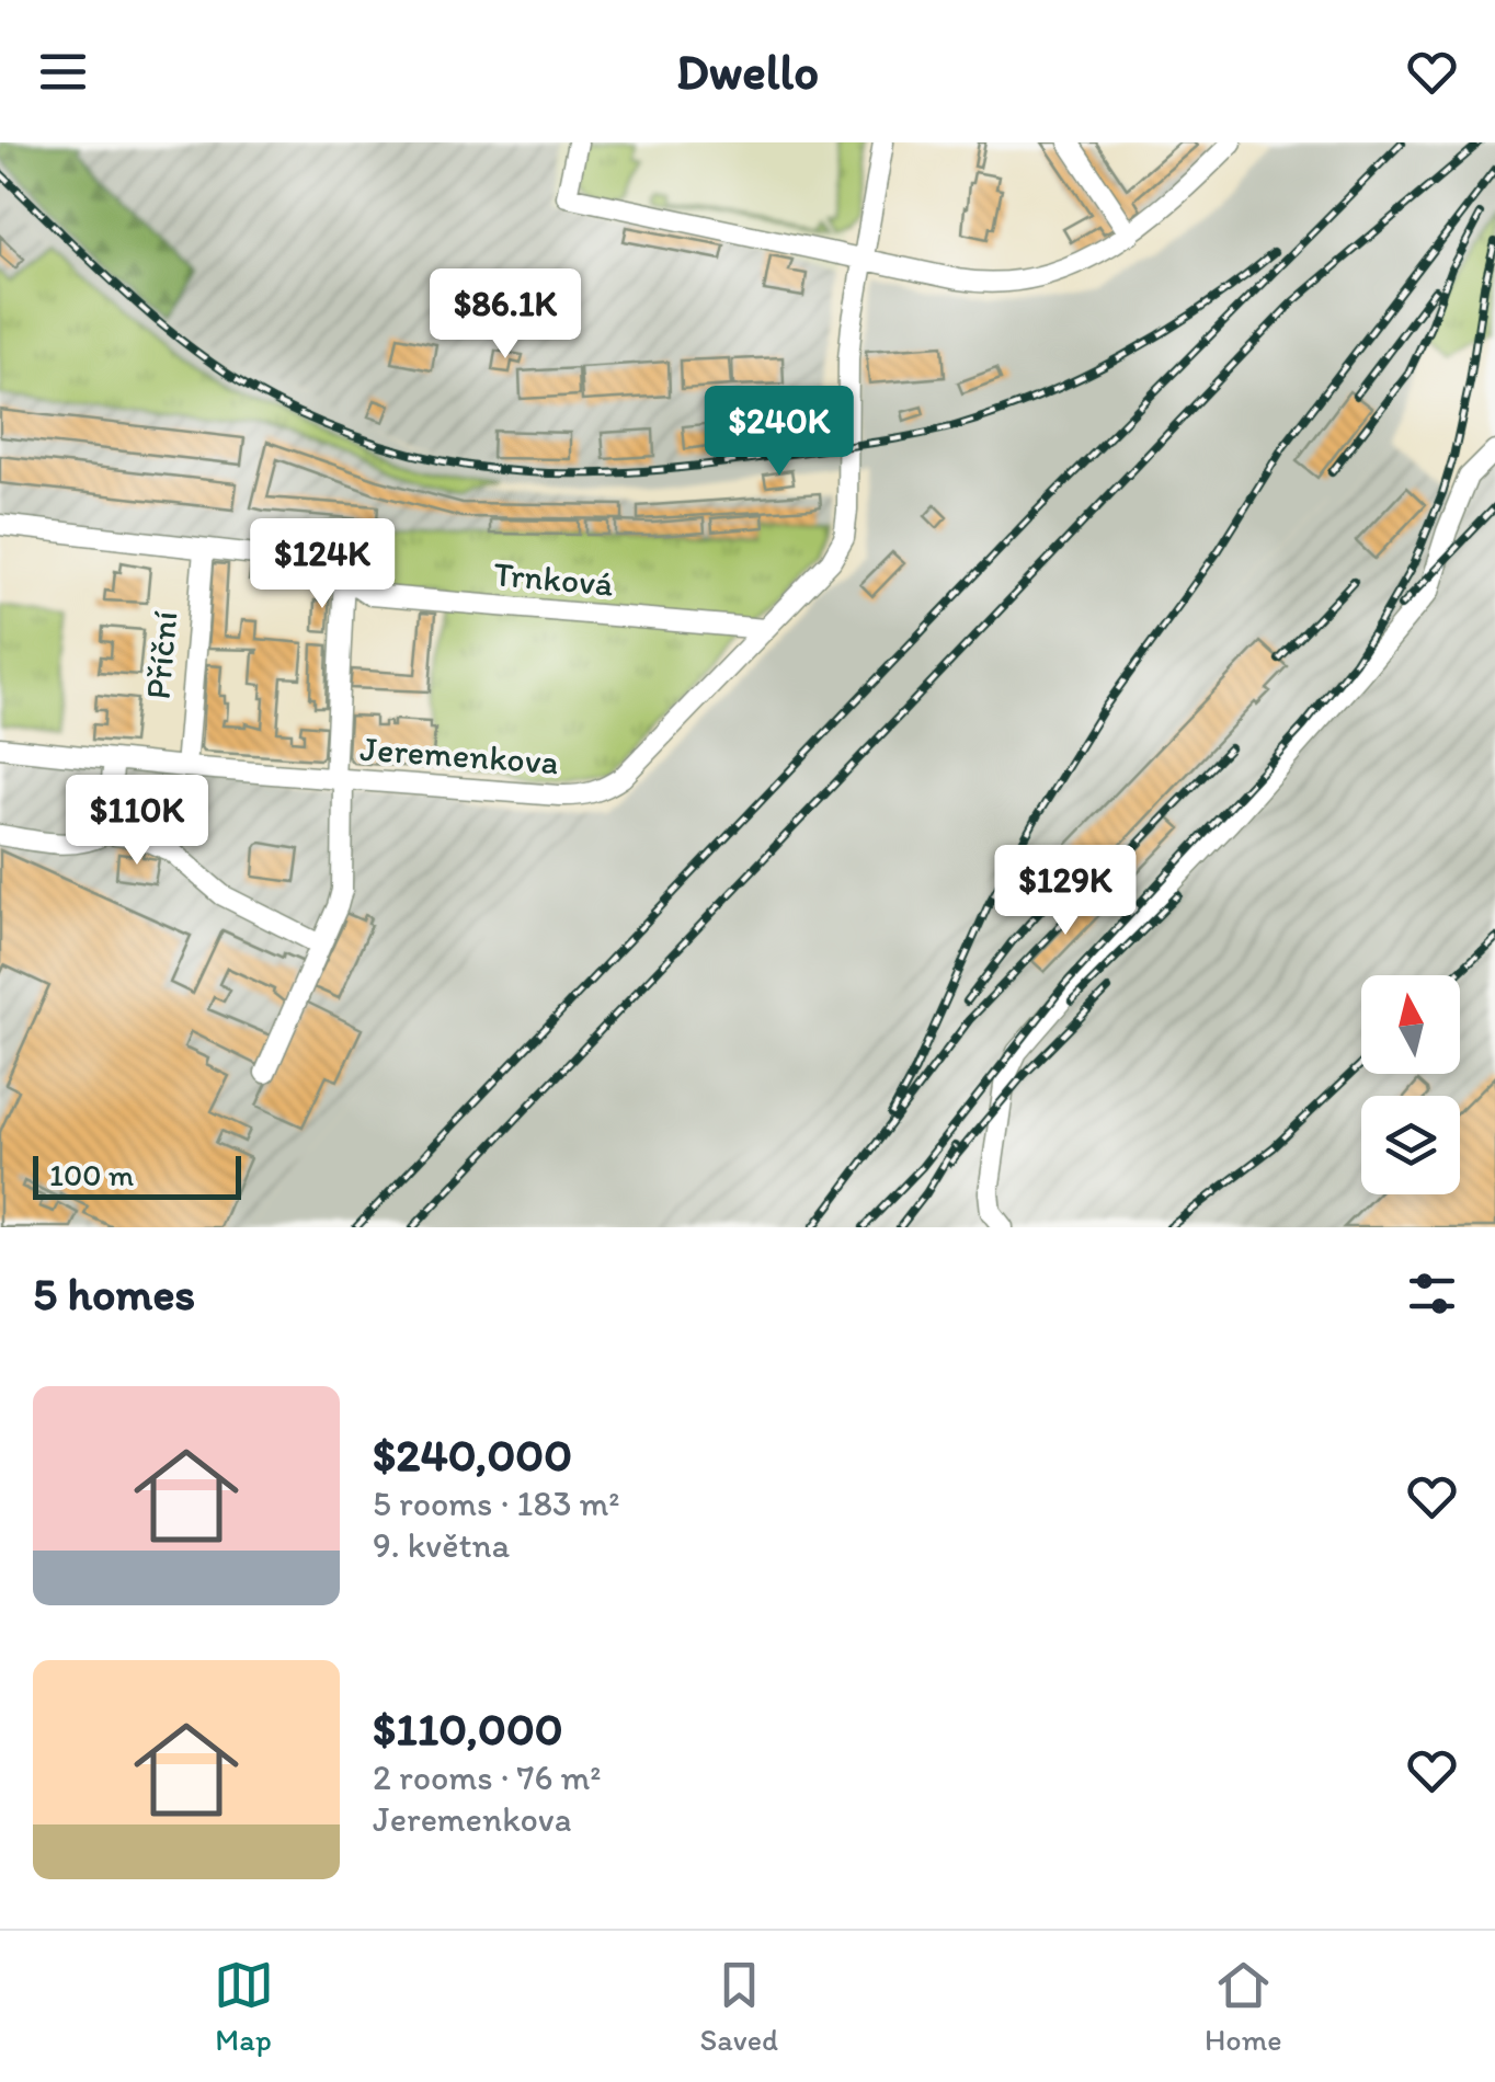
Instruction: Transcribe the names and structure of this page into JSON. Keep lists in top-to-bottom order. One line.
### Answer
{"streets":{"street":["Trnková","Příční","Jeremenkova"]},"crossings":[["Trnková","Příční"],["Trnková","Jeremenkova"],["Příční","Jeremenkova"]],"scale_bar":"100 m","north":"top","page":{"header":"Dwello","price":["$86.1K","$240K","$124K","$110K","$129K"],"scale":"100 m","heading":"5 homes","list":[{"name":"$240,000","note":"5 rooms · 183 m² · 9. května"},{"name":"$110,000","note":"2 rooms · 76 m² · Jeremenkova"}],"tabs":["Map","Saved","Home"]}}
